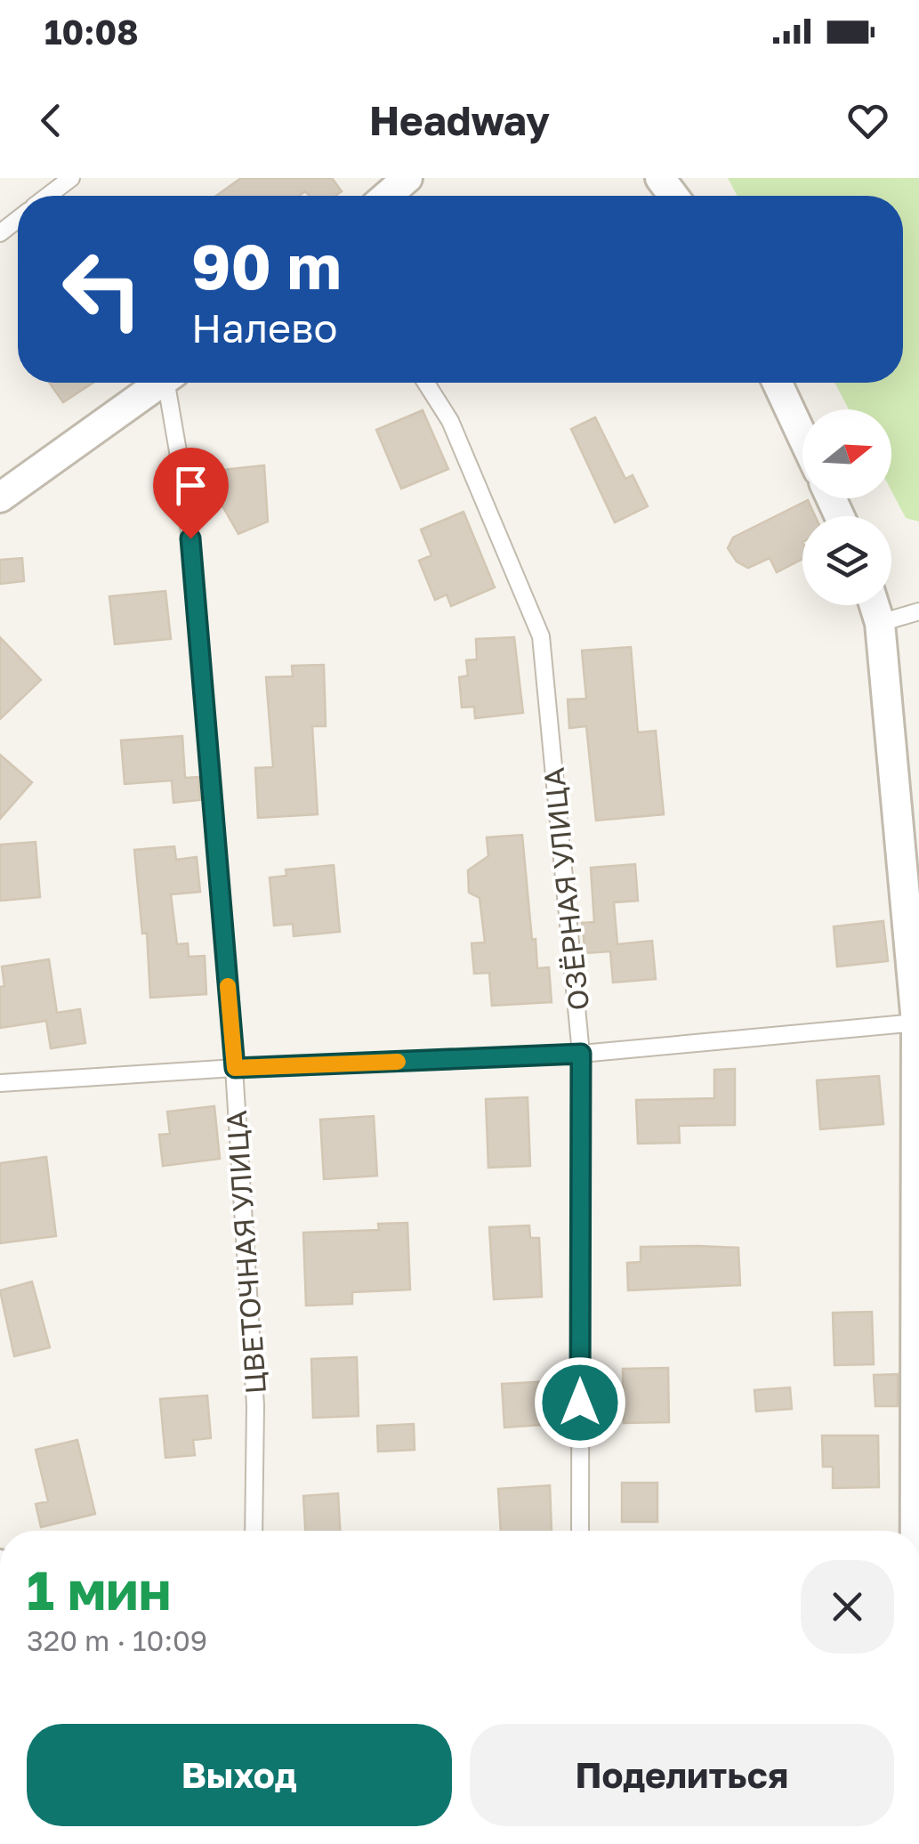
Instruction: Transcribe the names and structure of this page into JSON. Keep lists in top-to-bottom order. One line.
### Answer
{"streets":{"lane":["ОЗЁРНАЯ УЛИЦА","ЦВЕТОЧНАЯ УЛИЦА"]},"north":"right","page":{"status":"10:08","header":"Headway","turn":["90 m","Налево"],"heading":["1 мин","320 m · 10:09"],"buttons":["Выход","Поделиться"]}}
